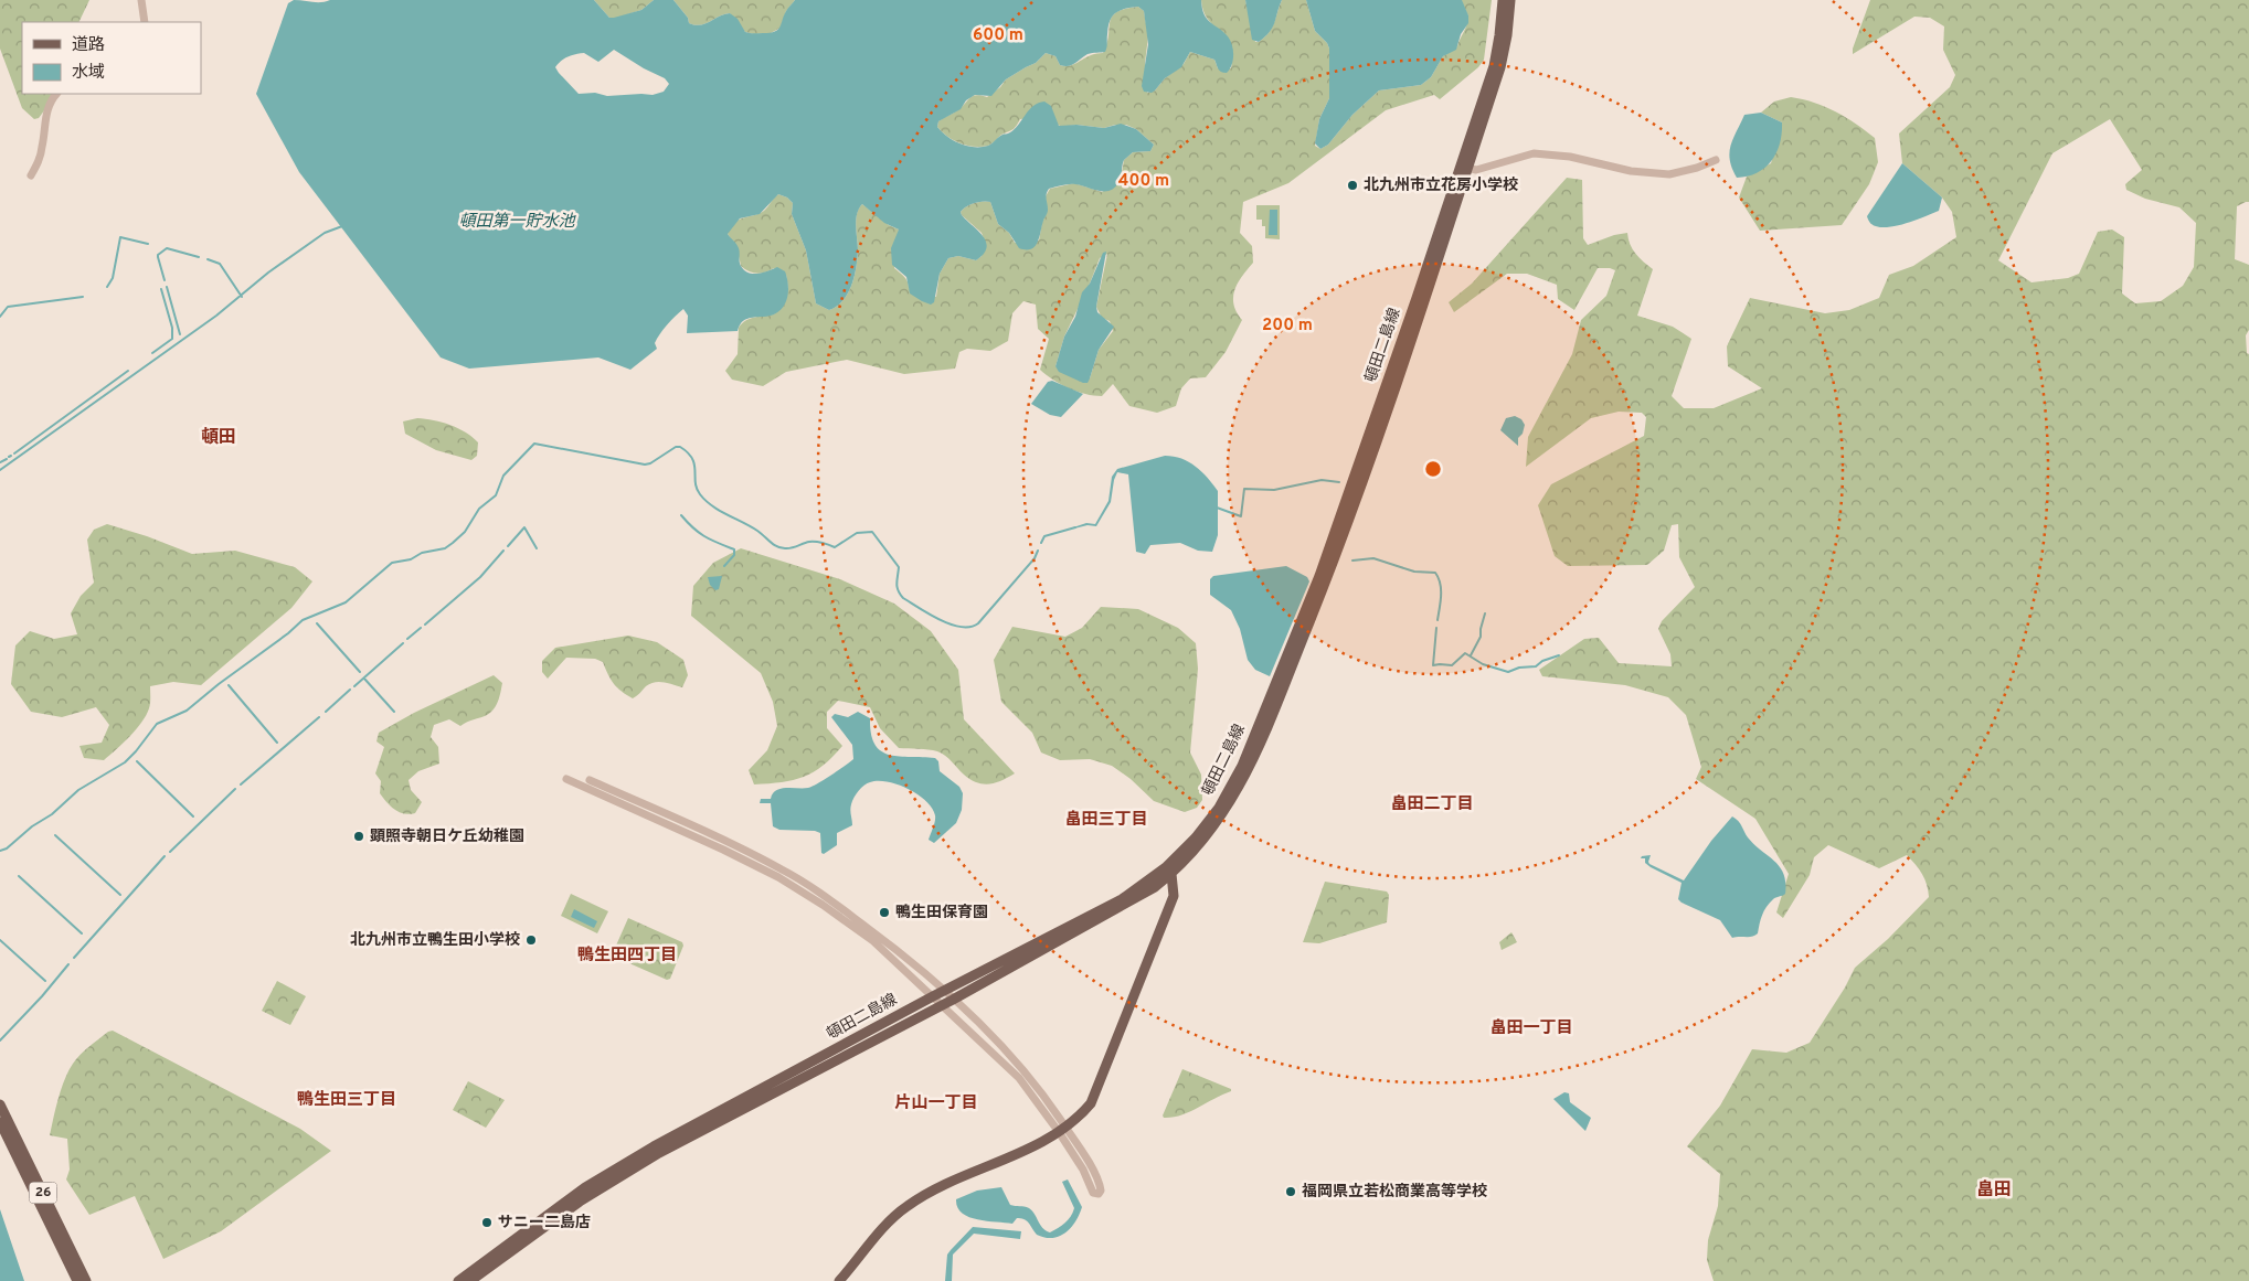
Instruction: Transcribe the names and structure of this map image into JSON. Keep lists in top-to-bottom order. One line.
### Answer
{"streets":{"main road":["頓田二島線","26"]},"districts":["頓田","畠田二丁目","畠田三丁目","鴨生田四丁目","畠田一丁目","鴨生田三丁目","片山一丁目","畠田"],"water":["頓田第一貯水池"],"places":["北九州市立花房小学校","顕照寺朝日ケ丘幼稚園","鴨生田保育園","北九州市立鴨生田小学校","福岡県立若松商業高等学校","サニー二島店"],"legend":["道路","水域"],"rings":["600 m","400 m","200 m"]}
